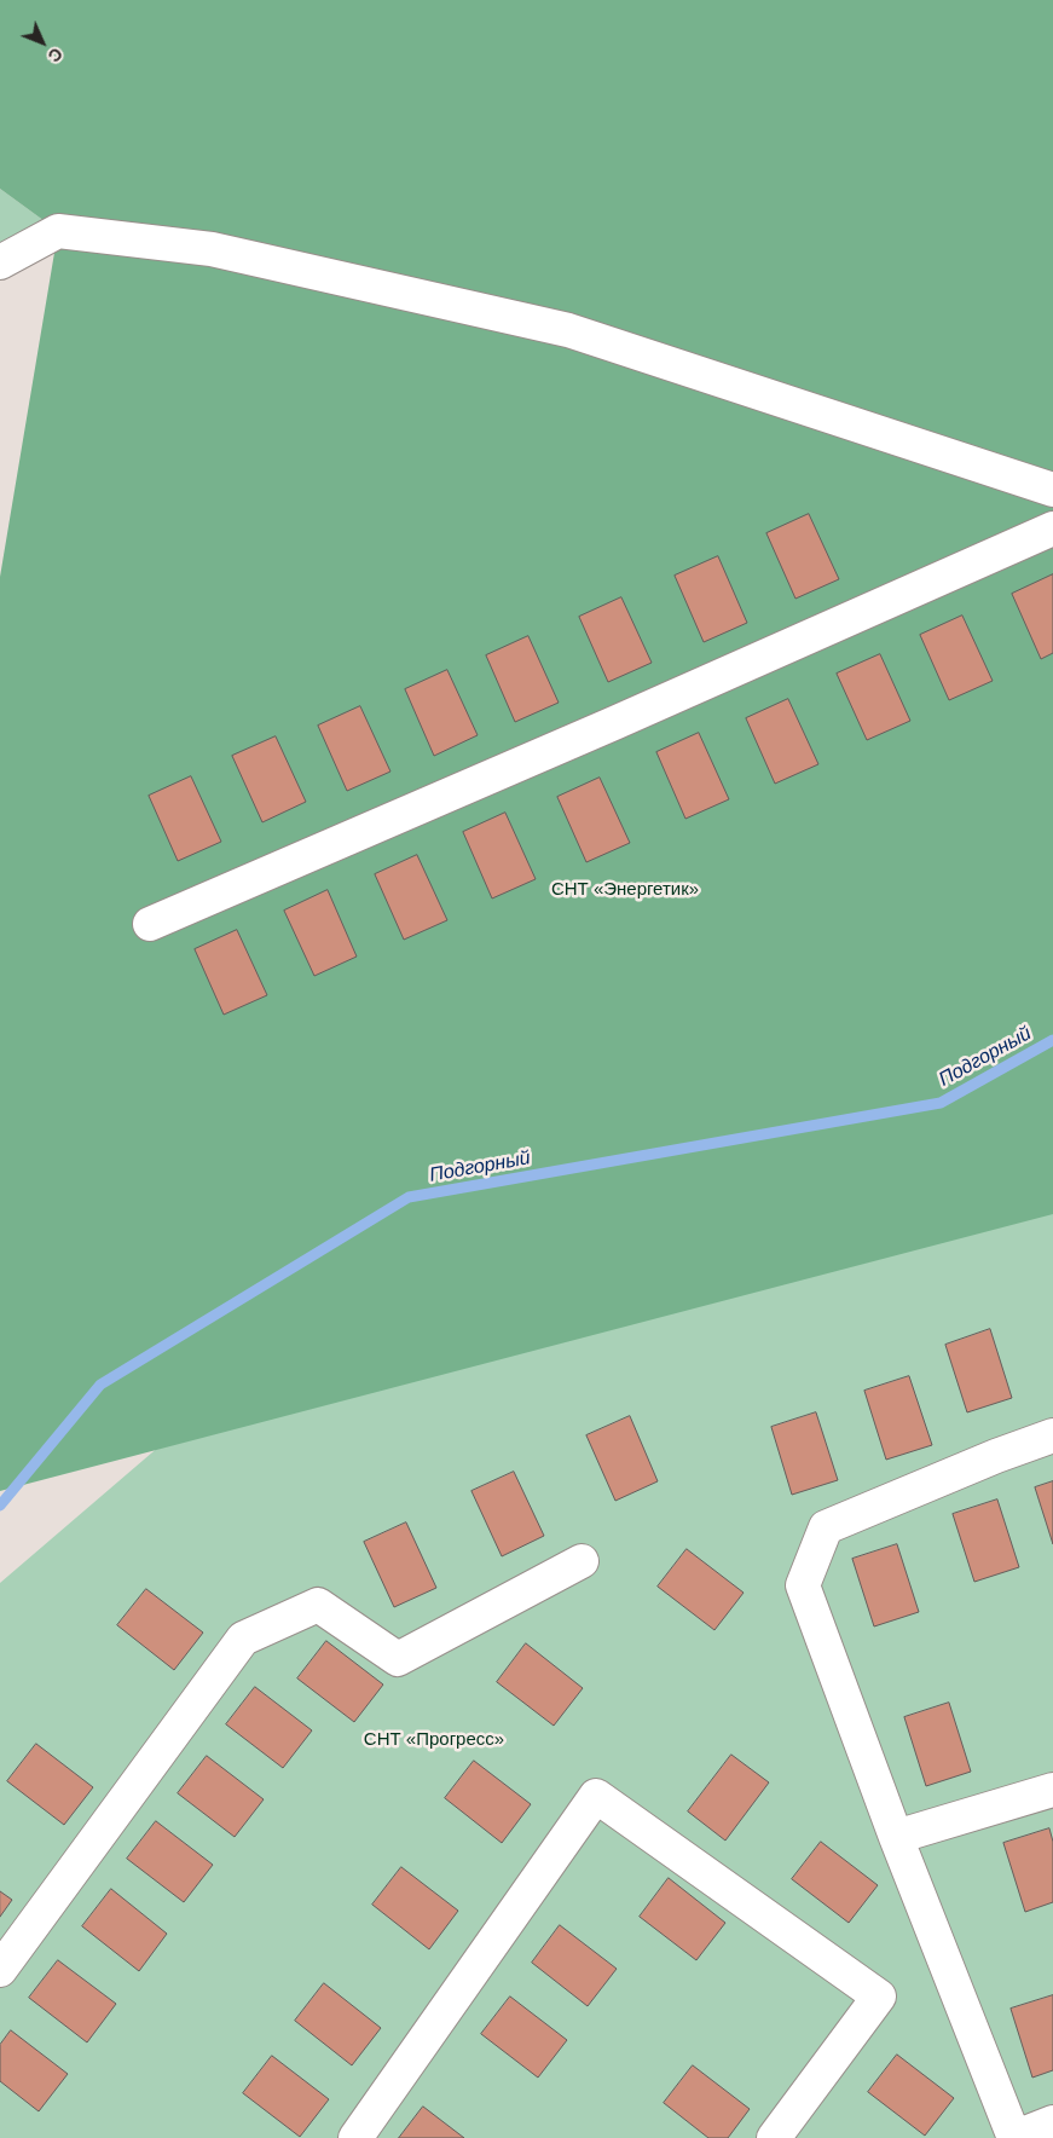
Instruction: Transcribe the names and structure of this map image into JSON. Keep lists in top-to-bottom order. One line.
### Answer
{"water":["Подгорный"],"parks":["СНТ «Энергетик»","СНТ «Прогресс»"],"north":"bottom right"}
